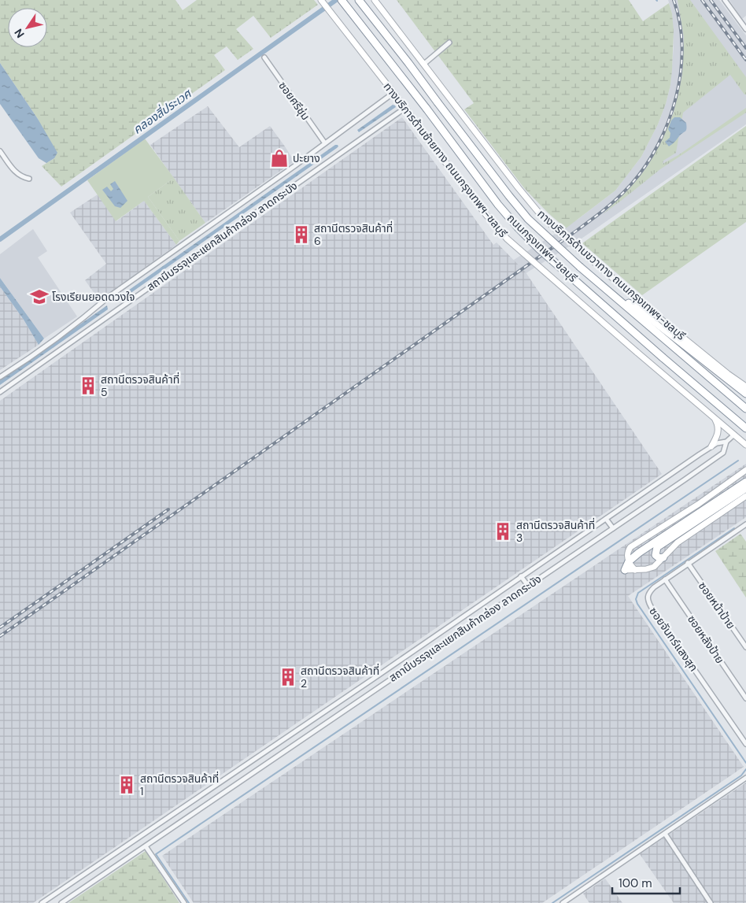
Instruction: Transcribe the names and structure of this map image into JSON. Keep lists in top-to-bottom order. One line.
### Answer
{"streets":{"highway":["ถนนกรุงเทพฯ-ชลบุรี"],"main road":["ทางบริการด้านซ้ายทาง ถนนกรุงเทพฯ-ชลบุรี","ทางบริการด้านขวาทาง ถนนกรุงเทพฯ-ชลบุรี"],"street":["ซอยศรีชุ่ม","สถานีบรรจุและแยกสินค้ากล่อง ลาดกระบัง","ซอยหน้าป้าย","ซอยจันทร์แสงสุก","ซอยหลังป้าย"]},"crossings":[["ซอยศรีชุ่ม","สถานีบรรจุและแยกสินค้ากล่อง ลาดกระบัง"],["ทางบริการด้านซ้ายทาง ถนนกรุงเทพฯ-ชลบุรี","สถานีบรรจุและแยกสินค้ากล่อง ลาดกระบัง"],["ซอยหน้าป้าย","ซอยจันทร์แสงสุก"],["ซอยจันทร์แสงสุก","ซอยหลังป้าย"]],"water":["คลองสี่ประเวศ"],"places":{"shop":["ปะยาง"],"building":["สถานีตรวจสินค้าที่ 6","สถานีตรวจสินค้าที่ 5","สถานีตรวจสินค้าที่ 3","สถานีตรวจสินค้าที่ 2","สถานีตรวจสินค้าที่ 1"],"school or university":["โรงเรียนยอดดวงใจ"]},"scale_bar":"100 m","north":"bottom left"}
